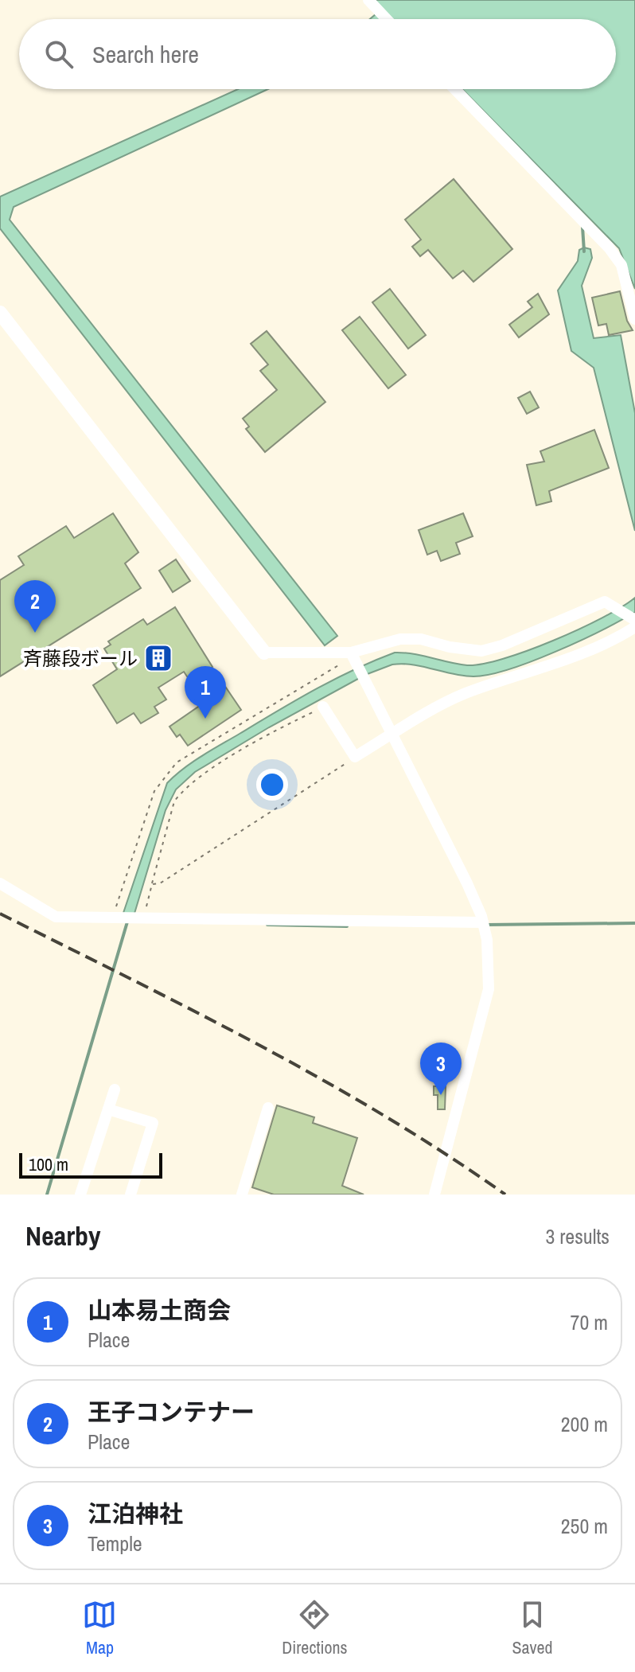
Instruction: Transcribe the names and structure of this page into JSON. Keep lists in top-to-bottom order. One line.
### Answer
{"places":{"building":["斉藤段ボール"]},"scale_bar":"100 m","page":{"search":"Search here","pins":["2","1","3"],"scale":"100 m","heading":["Nearby","3 results"],"list":[{"mark":"1","name":"山本易土商会","note":"Place","value":"70 m"},{"mark":"2","name":"王子コンテナー","note":"Place","value":"200 m"},{"mark":"3","name":"江泊神社","note":"Temple","value":"250 m"}],"nav":["Map","Directions","Saved"]}}
